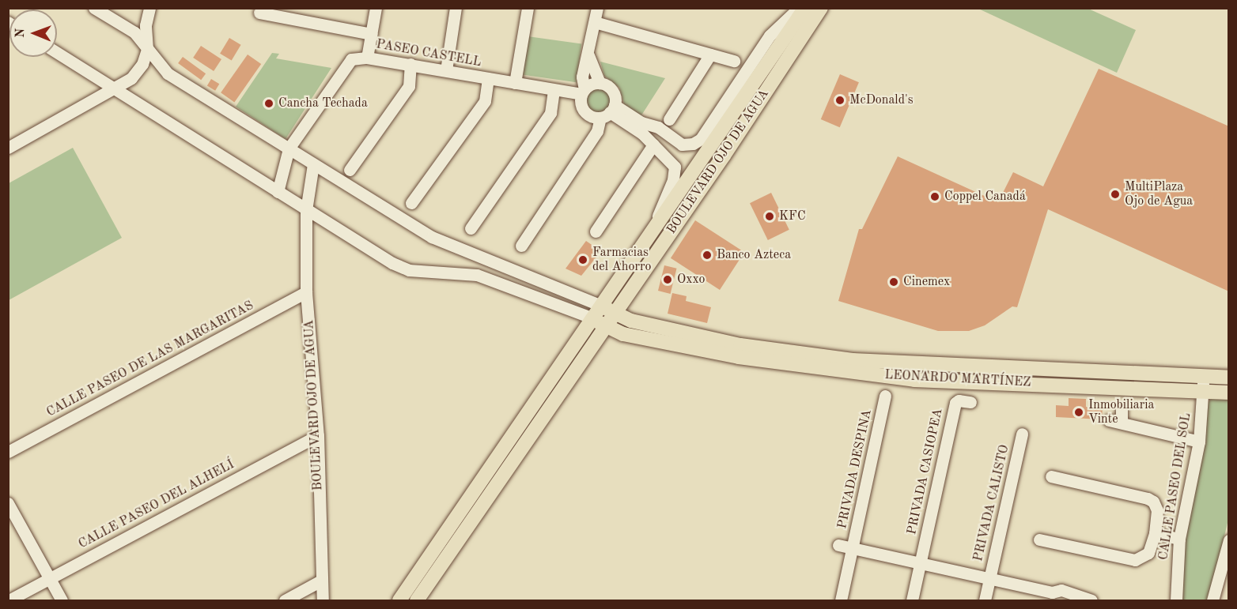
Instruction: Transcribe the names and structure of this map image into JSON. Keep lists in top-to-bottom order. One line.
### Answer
{"streets":{"main road":["BOULEVARD OJO DE AGUA","LEONARDO MARTÍNEZ"],"street":["PASEO CASTELL","CALLE PASEO DE LAS MARGARITAS","PRIVADA DESPINA","PRIVADA CASIOPEA","CALLE PASEO DEL SOL","PRIVADA CALISTO","CALLE PASEO DEL ALHELÍ"]},"crossings":[["BOULEVARD OJO DE AGUA","CALLE PASEO DE LAS MARGARITAS"],["BOULEVARD OJO DE AGUA","LEONARDO MARTÍNEZ"],["BOULEVARD OJO DE AGUA","CALLE PASEO DEL ALHELÍ"],["LEONARDO MARTÍNEZ","CALLE PASEO DEL SOL"]],"places":["McDonald's","Cancha Techada","MultiPlaza Ojo de Agua","Coppel Canadá","KFC","Banco Azteca","Farmacias del Ahorro","Oxxo","Cinemex","Inmobiliaria Vinte"],"north":"left"}
